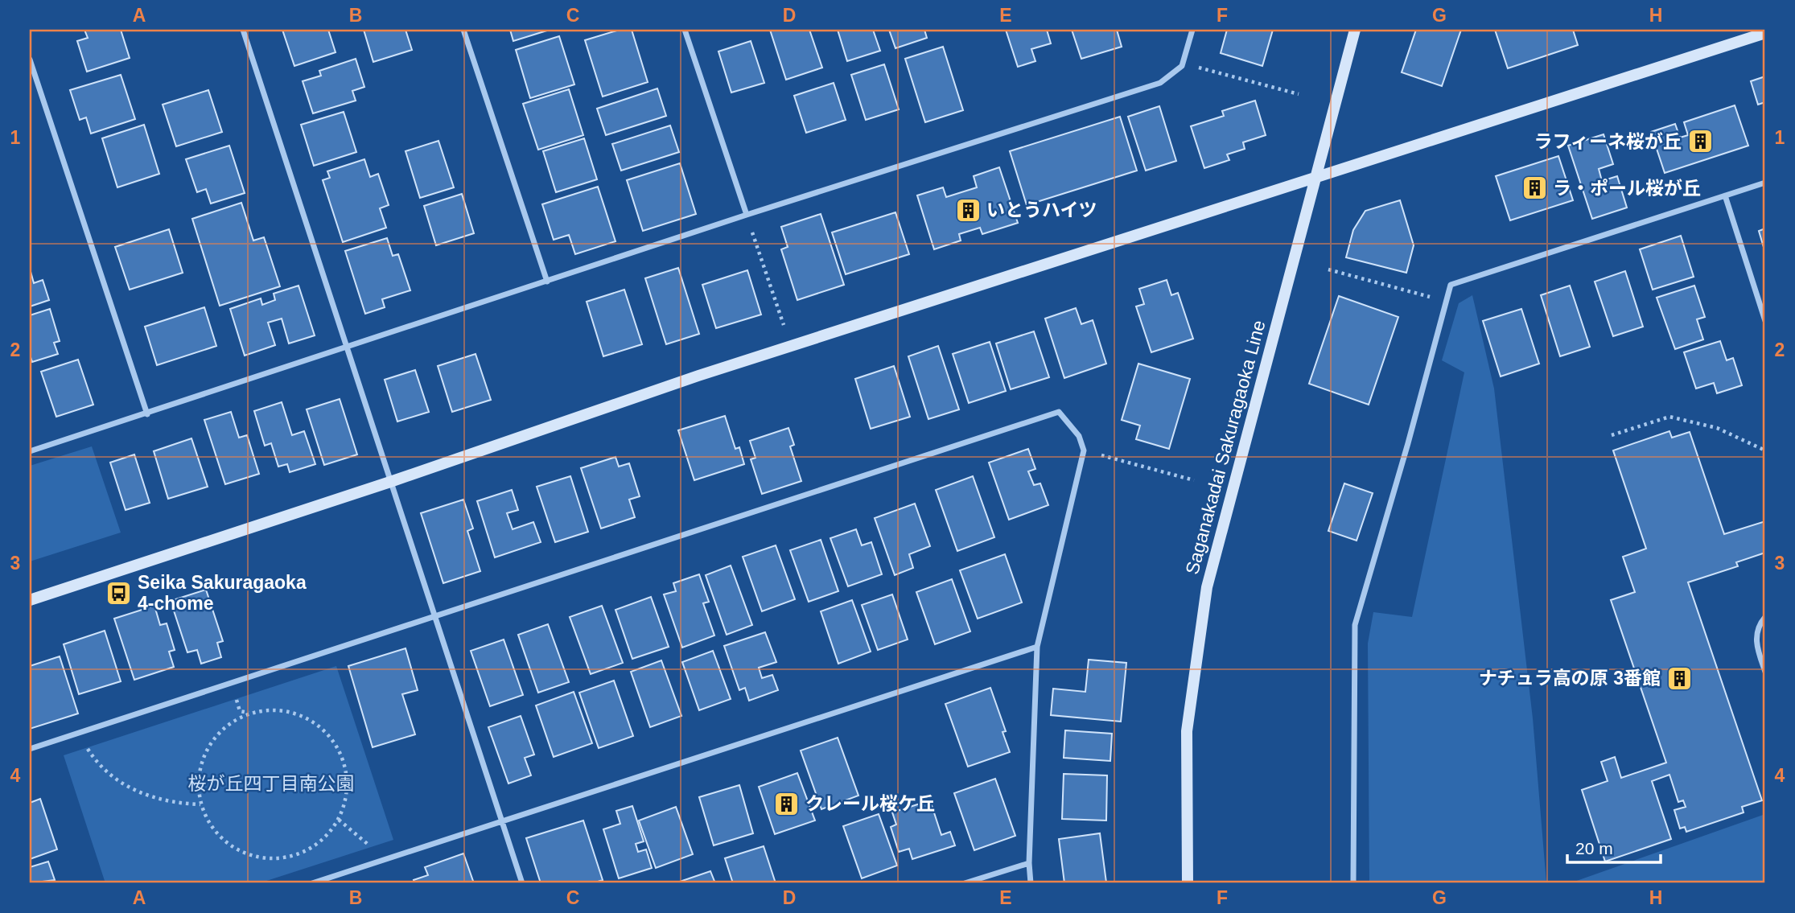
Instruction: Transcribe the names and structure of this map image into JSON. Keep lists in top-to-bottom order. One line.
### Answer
{"streets":{"street":["Saganakadai Sakuragaoka Line"]},"parks":["桜が丘四丁目南公園"],"places":{"building":["ラフィーネ桜が丘","ラ・ポール桜が丘","いとうハイツ","ナチュラ高の原 3番館","クレール桜ケ丘"],"bus stop":["Seika Sakuragaoka 4-chome"]},"scale_bar":"20 m","grid":{"columns":["A","B","C","D","E","F","G","H"],"rows":["1","2","3","4"]}}
